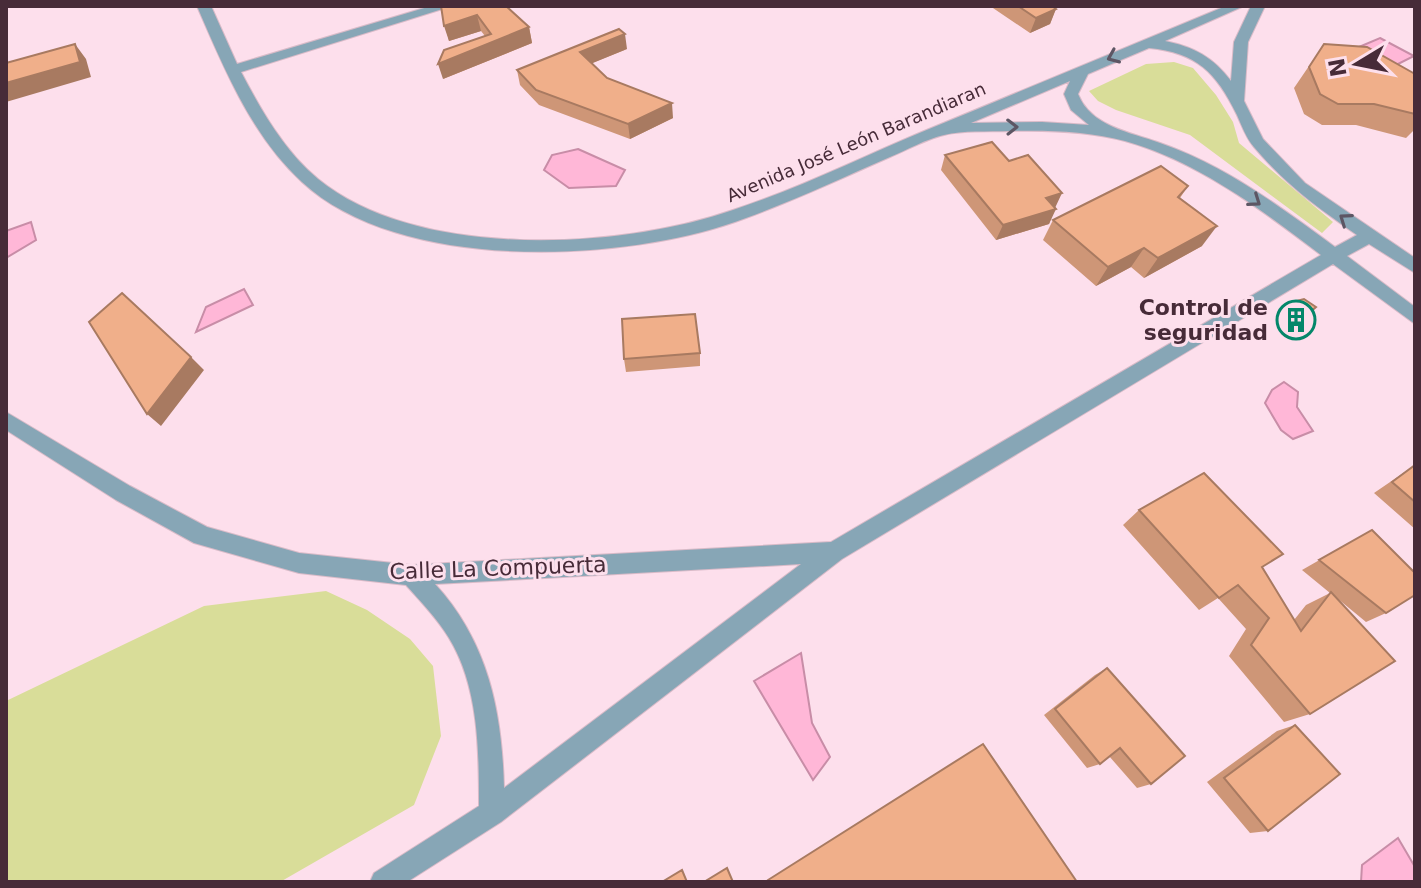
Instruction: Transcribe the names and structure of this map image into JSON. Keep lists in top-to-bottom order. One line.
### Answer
{"streets":{"street":["Avenida José León Barandiaran","Calle La Compuerta"]},"places":{"building":["Control de seguridad"]},"north":"left"}
